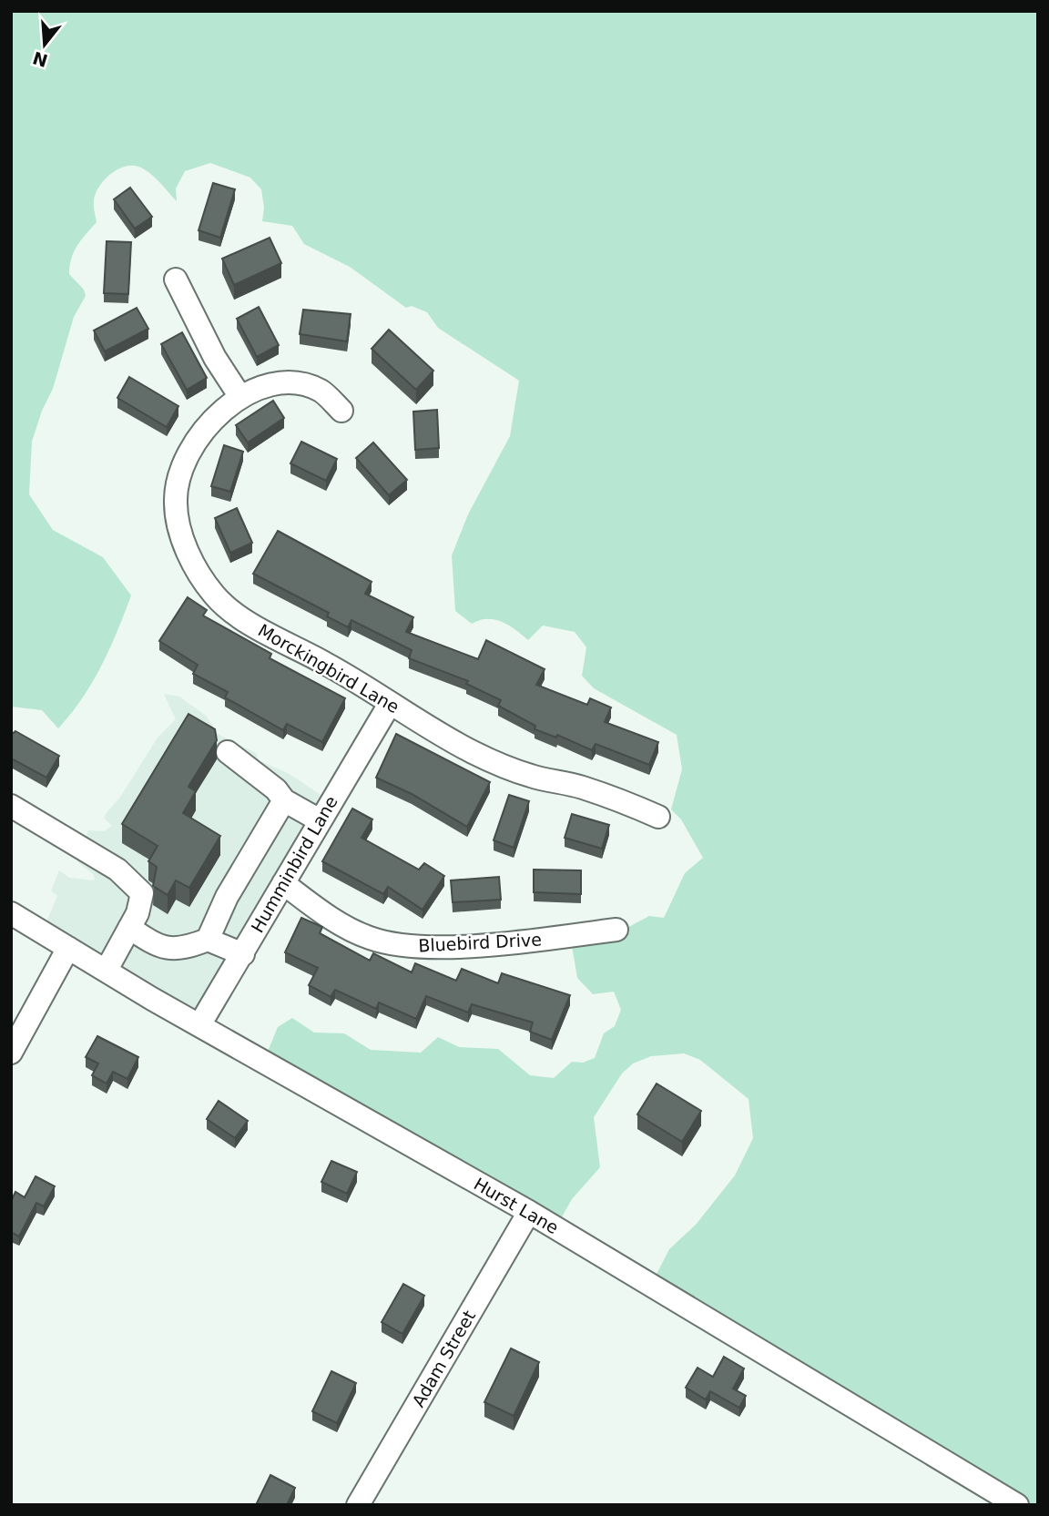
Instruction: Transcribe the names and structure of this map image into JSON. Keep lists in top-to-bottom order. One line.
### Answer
{"streets":{"street":["Morckingbird Lane","Humminbird Lane","Bluebird Drive","Hurst Lane","Adam Street"]},"crossings":[["Morckingbird Lane","Humminbird Lane"],["Humminbird Lane","Bluebird Drive"],["Humminbird Lane","Hurst Lane"],["Hurst Lane","Adam Street"]],"north":"bottom"}
